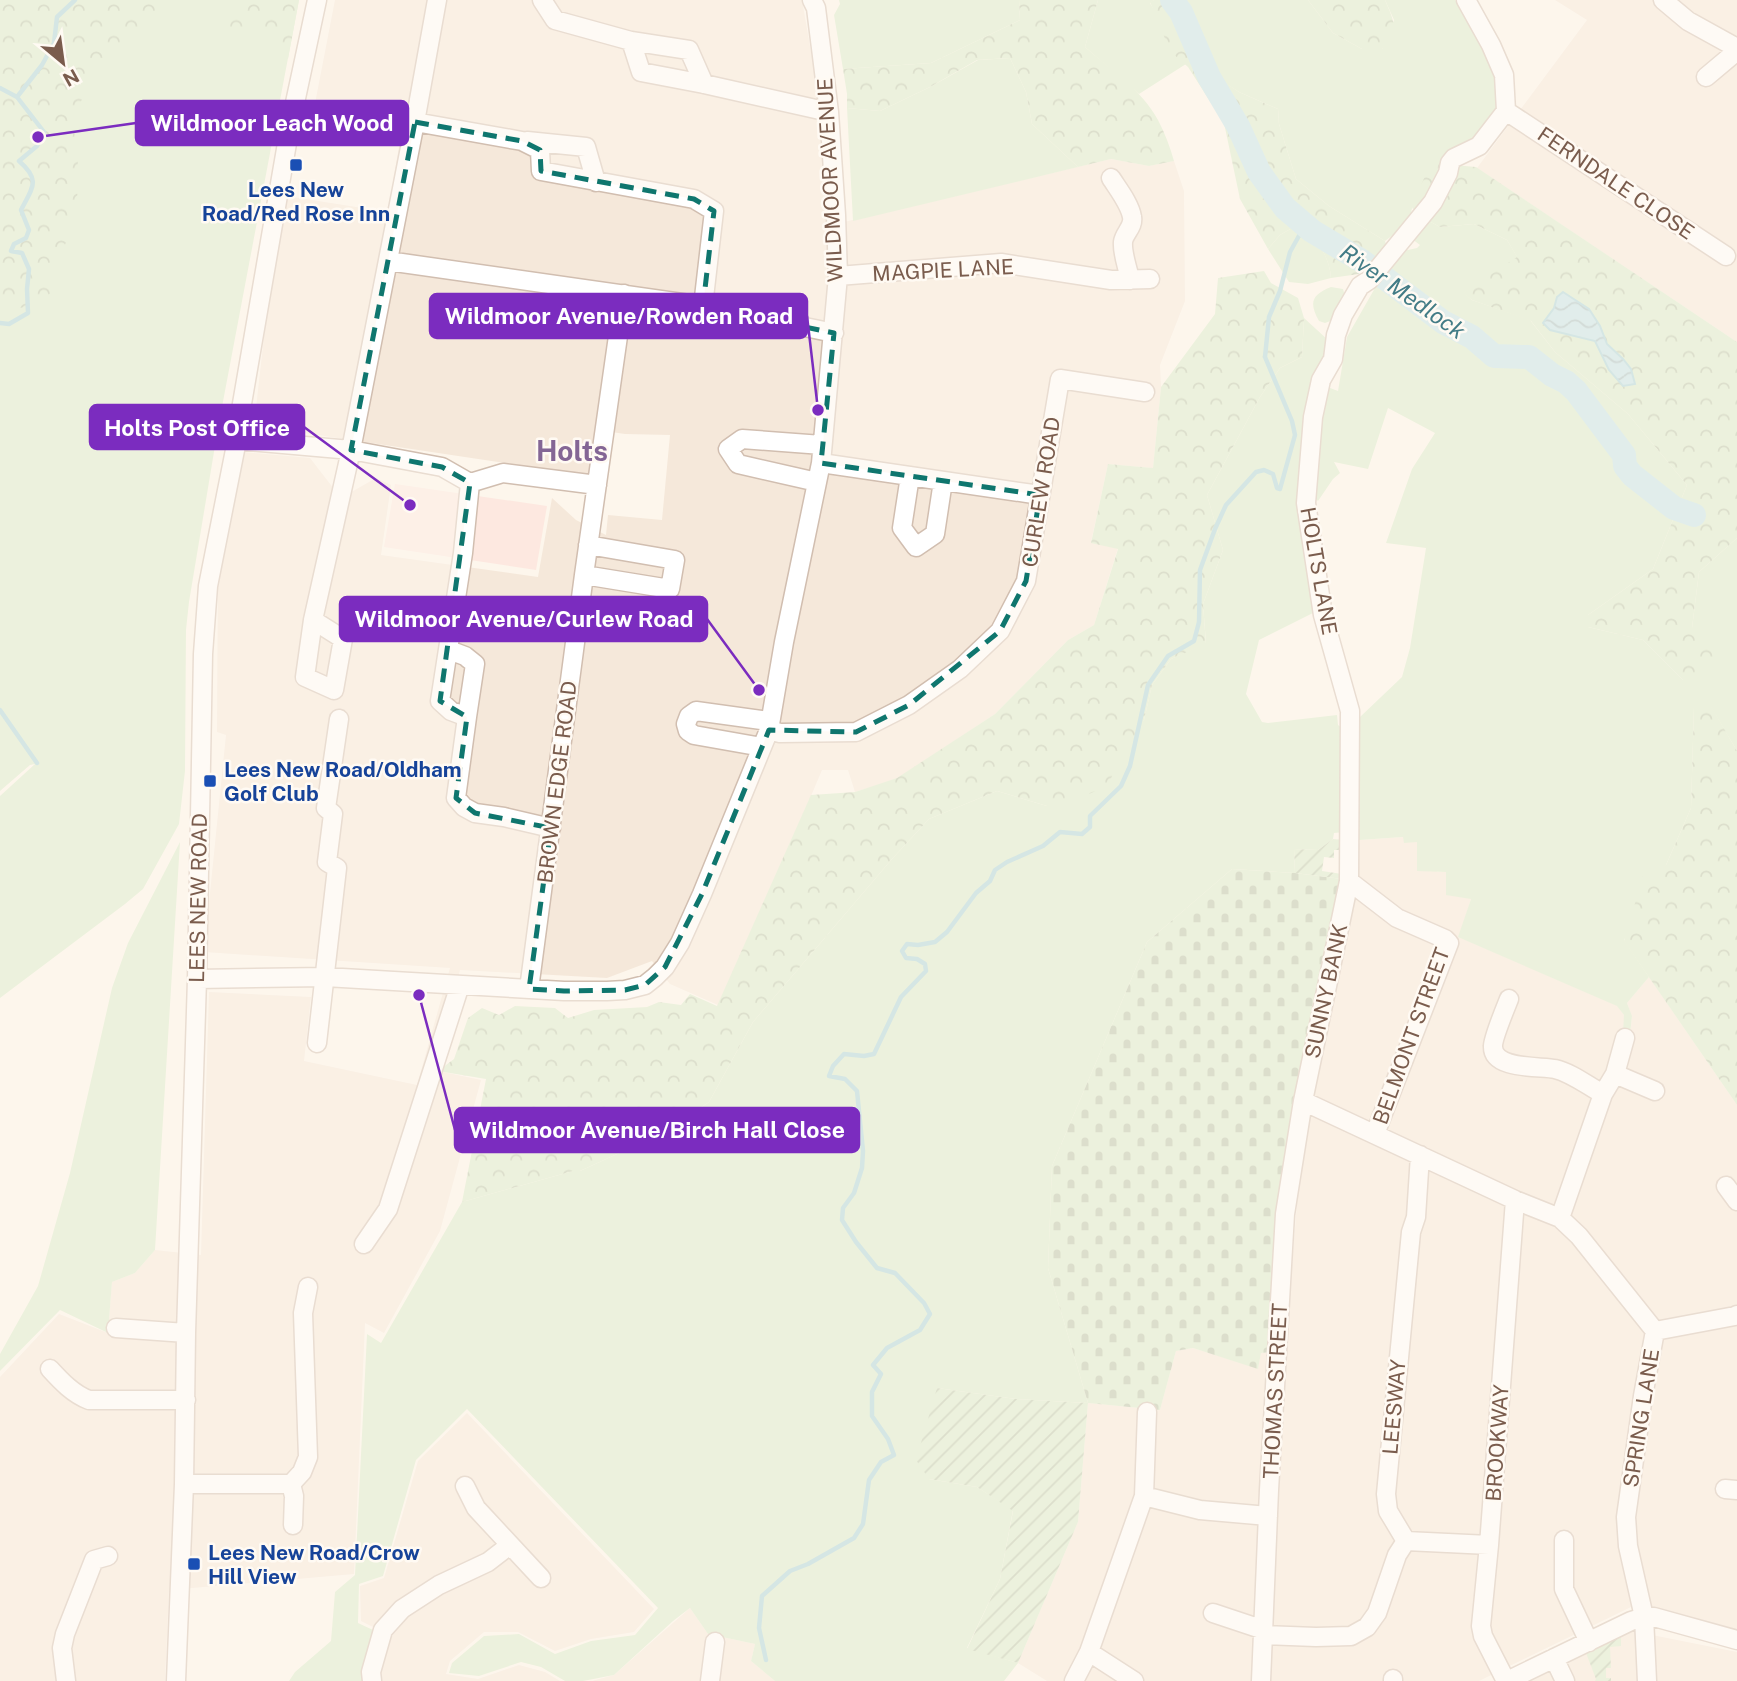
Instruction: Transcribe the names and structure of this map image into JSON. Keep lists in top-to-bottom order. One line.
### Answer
{"streets":{"street":["WILDMOOR AVENUE","FERNDALE CLOSE","MAGPIE LANE","CURLEW ROAD","HOLTS LANE","BROWN EDGE ROAD","LEES NEW ROAD","SUNNY BANK","BELMONT STREET","THOMAS STREET","LEESWAY","SPRING LANE","BROOKWAY"]},"crossings":[["WILDMOOR AVENUE","MAGPIE LANE"],["WILDMOOR AVENUE","CURLEW ROAD"],["WILDMOOR AVENUE","BROWN EDGE ROAD"],["WILDMOOR AVENUE","LEES NEW ROAD"],["FERNDALE CLOSE","HOLTS LANE"],["HOLTS LANE","SUNNY BANK"],["HOLTS LANE","BELMONT STREET"],["SUNNY BANK","BELMONT STREET"],["SUNNY BANK","THOMAS STREET"],["SUNNY BANK","SPRING LANE"],["BELMONT STREET","SPRING LANE"],["THOMAS STREET","SPRING LANE"],["LEESWAY","SPRING LANE"],["SPRING LANE","BROOKWAY"]],"districts":["Holts"],"water":["River Medlock"],"places":{"other":["Wildmoor Leach Wood","Wildmoor Avenue/Rowden Road","Holts Post Office","Wildmoor Avenue/Curlew Road","Wildmoor Avenue/Birch Hall Close"],"transit":["Lees New Road/Red Rose Inn","Lees New Road/Oldham Golf Club","Lees New Road/Crow Hill View"]},"north":"bottom right"}
